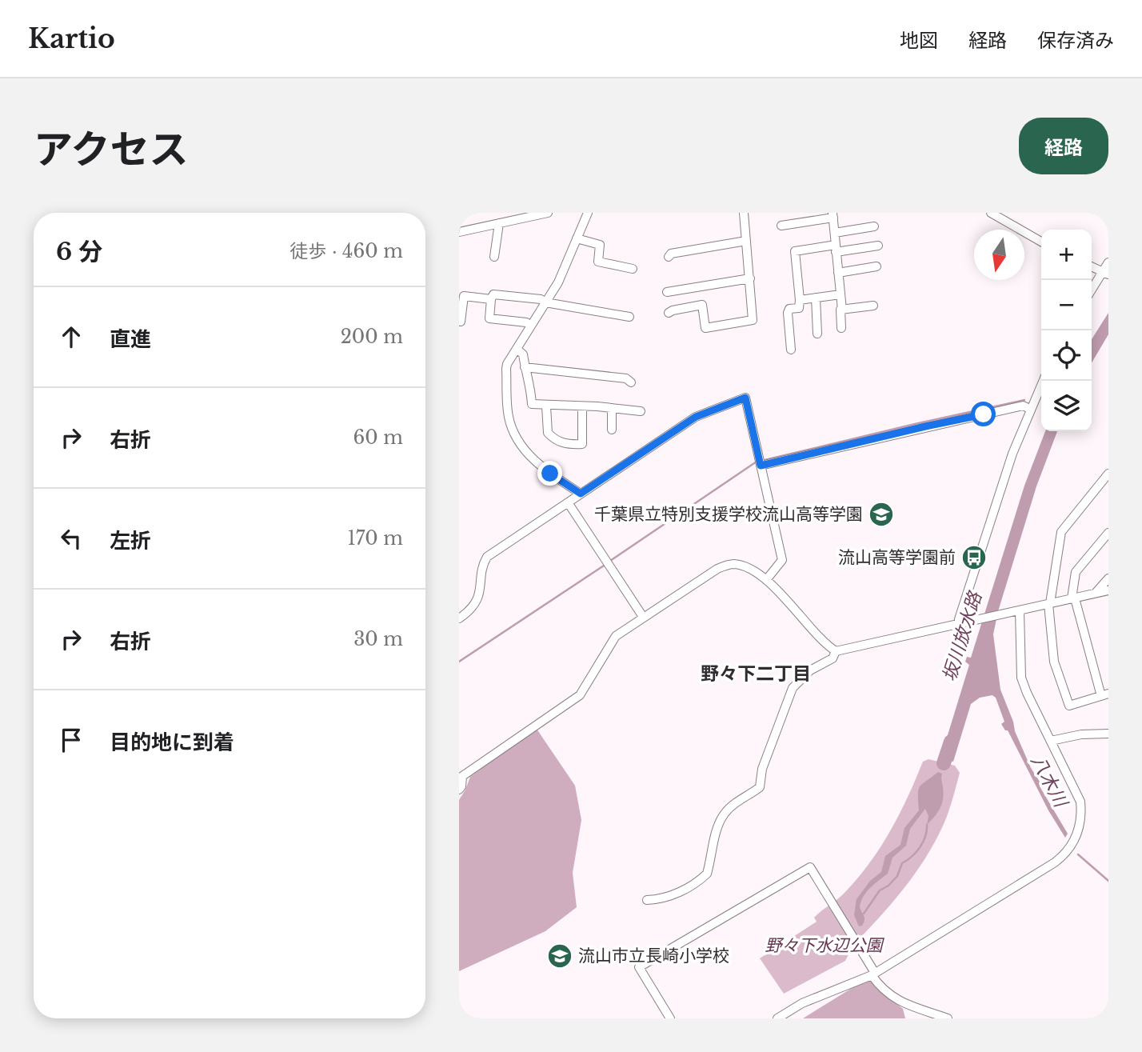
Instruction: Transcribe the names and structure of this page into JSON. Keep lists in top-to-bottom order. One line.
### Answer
{"districts":["野々下二丁目"],"water":["坂川放水路","八木川"],"parks":["野々下水辺公園"],"places":{"school or university":["千葉県立特別支援学校流山高等学園","流山市立長崎小学校"],"bus stop":["流山高等学園前"]},"north":"bottom","page":{"header":"Kartio","nav":["地図","経路","保存済み"],"title":"アクセス","buttons":"経路","heading":["6 分","徒歩 · 460 m"],"map_buttons":["+","−"],"list":[["直進","200 m"],["右折","60 m"],["左折","170 m"],["右折","30 m"],"目的地に到着"]}}
